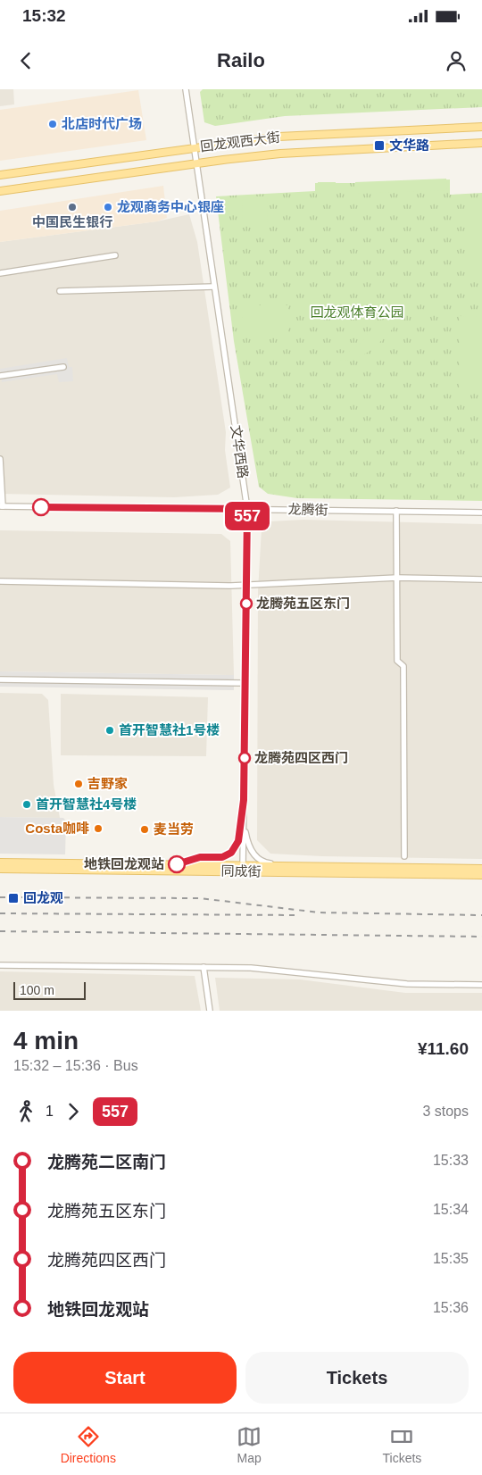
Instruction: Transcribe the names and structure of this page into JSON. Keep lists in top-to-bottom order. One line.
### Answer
{"streets":{"main road":["回龙观西大街","同成街"],"street":["文华西路","龙腾街"]},"crossings":[["回龙观西大街","文华西路"],["文华西路","龙腾街"],["文华西路","同成街"]],"parks":["回龙观体育公园"],"places":{"other":["北店时代广场","中国民生银行","龙观商务中心银座","龙腾苑五区东门","首开智慧社1号楼","龙腾苑四区西门","吉野家","首开智慧社4号楼","Costa咖啡","麦当劳","地铁回龙观站"],"transit":["文华路","回龙观"]},"lines":["bus line 557"],"scale_bar":"100 m","page":{"status":"15:32","header":"Railo","on_map":"557","scale":"100 m","heading":["4 min","15:32 – 15:36 · Bus","¥11.60"],"legs":["1","557","3 stops"],"list":[{"name":"龙腾苑二区南门","value":"15:33"},{"name":"龙腾苑五区东门","value":"15:34"},{"name":"龙腾苑四区西门","value":"15:35"},{"name":"地铁回龙观站","value":"15:36"}],"buttons":["Start","Tickets"],"tabs":["Directions","Map","Tickets"]}}
